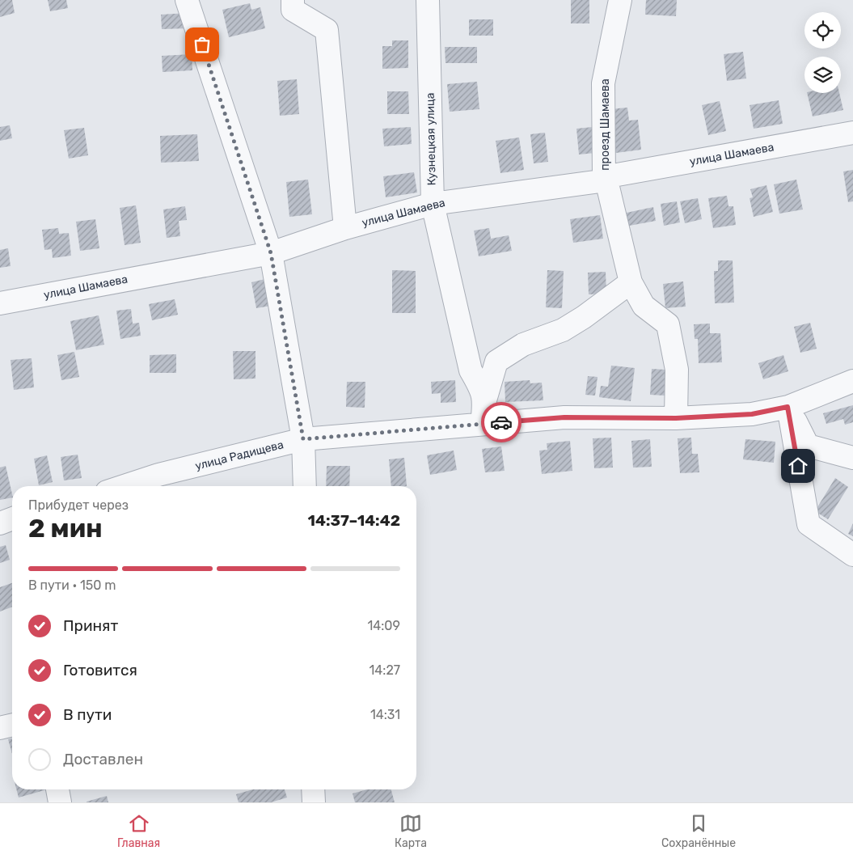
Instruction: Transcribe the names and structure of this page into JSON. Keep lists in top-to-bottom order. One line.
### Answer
{"streets":{"street":["проезд Шамаева","Кузнецкая улица","улица Шамаева","улица Радищева"]},"crossings":[["проезд Шамаева","улица Шамаева"],["проезд Шамаева","улица Радищева"],["Кузнецкая улица","улица Шамаева"]],"page":{"heading":["2 мин","Прибудет через","14:37–14:42"],"bar":"В пути · 150 m","list":[["Принят","14:09"],["Готовится","14:27"],["В пути","14:31"],"Доставлен"],"tabs":["Главная","Карта","Сохранённые"]}}
